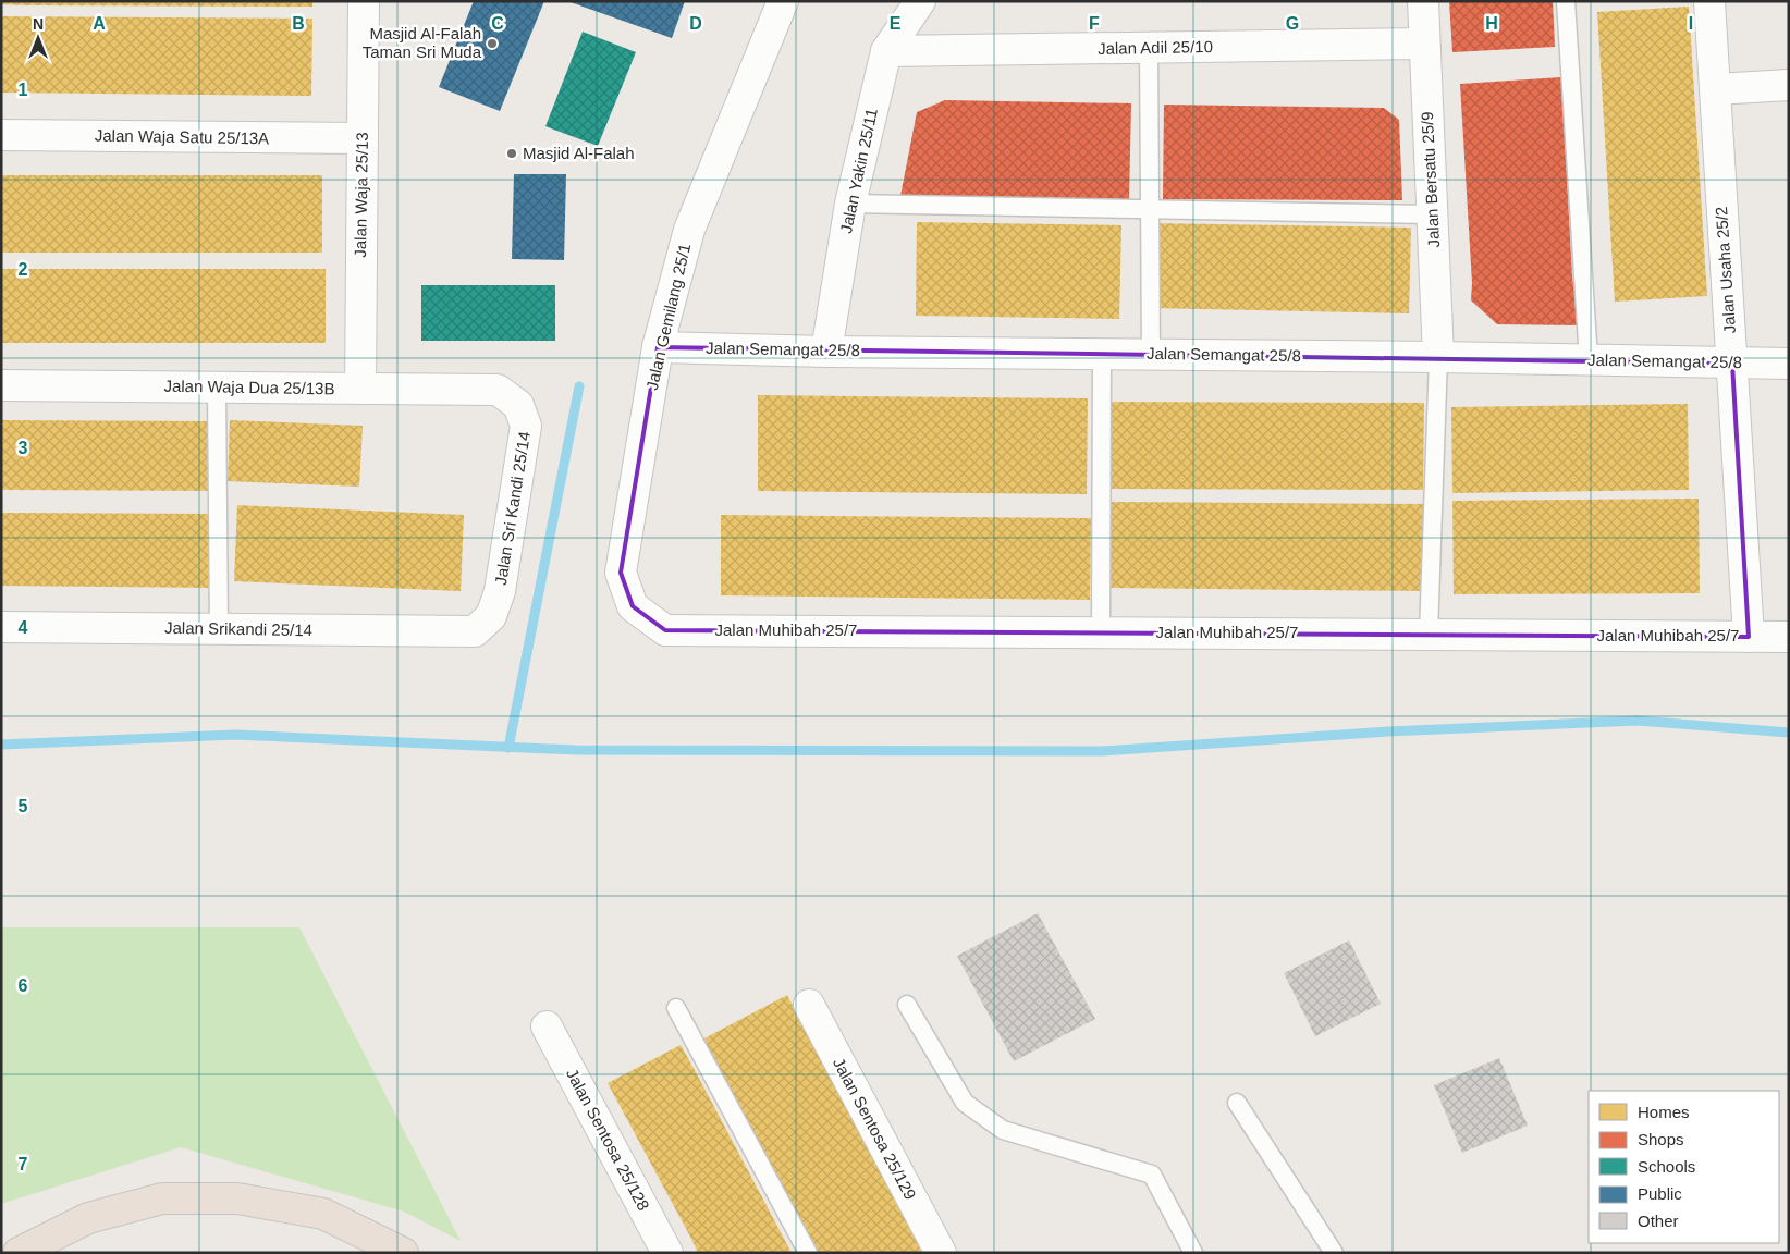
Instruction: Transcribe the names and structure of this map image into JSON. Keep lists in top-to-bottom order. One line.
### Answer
{"streets":{"street":["Jalan Adil 25/10","Jalan Waja Satu 25/13A","Jalan Yakin 25/11","Jalan Bersatu 25/9","Jalan Waja 25/13","Jalan Usaha 25/2","Jalan Gemilang 25/1","Jalan Semangat 25/8","Jalan Waja Dua 25/13B","Jalan Sri Kandi 25/14","Jalan Srikandi 25/14","Jalan Muhibah 25/7","Jalan Sentosa 25/129","Jalan Sentosa 25/128"]},"crossings":[["Jalan Adil 25/10","Jalan Yakin 25/11"],["Jalan Adil 25/10","Jalan Bersatu 25/9"],["Jalan Waja Satu 25/13A","Jalan Waja 25/13"],["Jalan Yakin 25/11","Jalan Semangat 25/8"],["Jalan Bersatu 25/9","Jalan Semangat 25/8"],["Jalan Waja 25/13","Jalan Waja Dua 25/13B"],["Jalan Usaha 25/2","Jalan Semangat 25/8"],["Jalan Usaha 25/2","Jalan Muhibah 25/7"],["Jalan Gemilang 25/1","Jalan Semangat 25/8"],["Jalan Gemilang 25/1","Jalan Muhibah 25/7"],["Jalan Waja Dua 25/13B","Jalan Sri Kandi 25/14"],["Jalan Sri Kandi 25/14","Jalan Srikandi 25/14"]],"places":["Masjid Al-Falah Taman Sri Muda","Masjid Al-Falah"],"legend":["Homes","Shops","Schools","Public","Other"],"north":"top","grid":{"columns":["A","B","C","D","E","F","G","H","I"],"rows":["1","2","3","4","5","6","7"]}}
